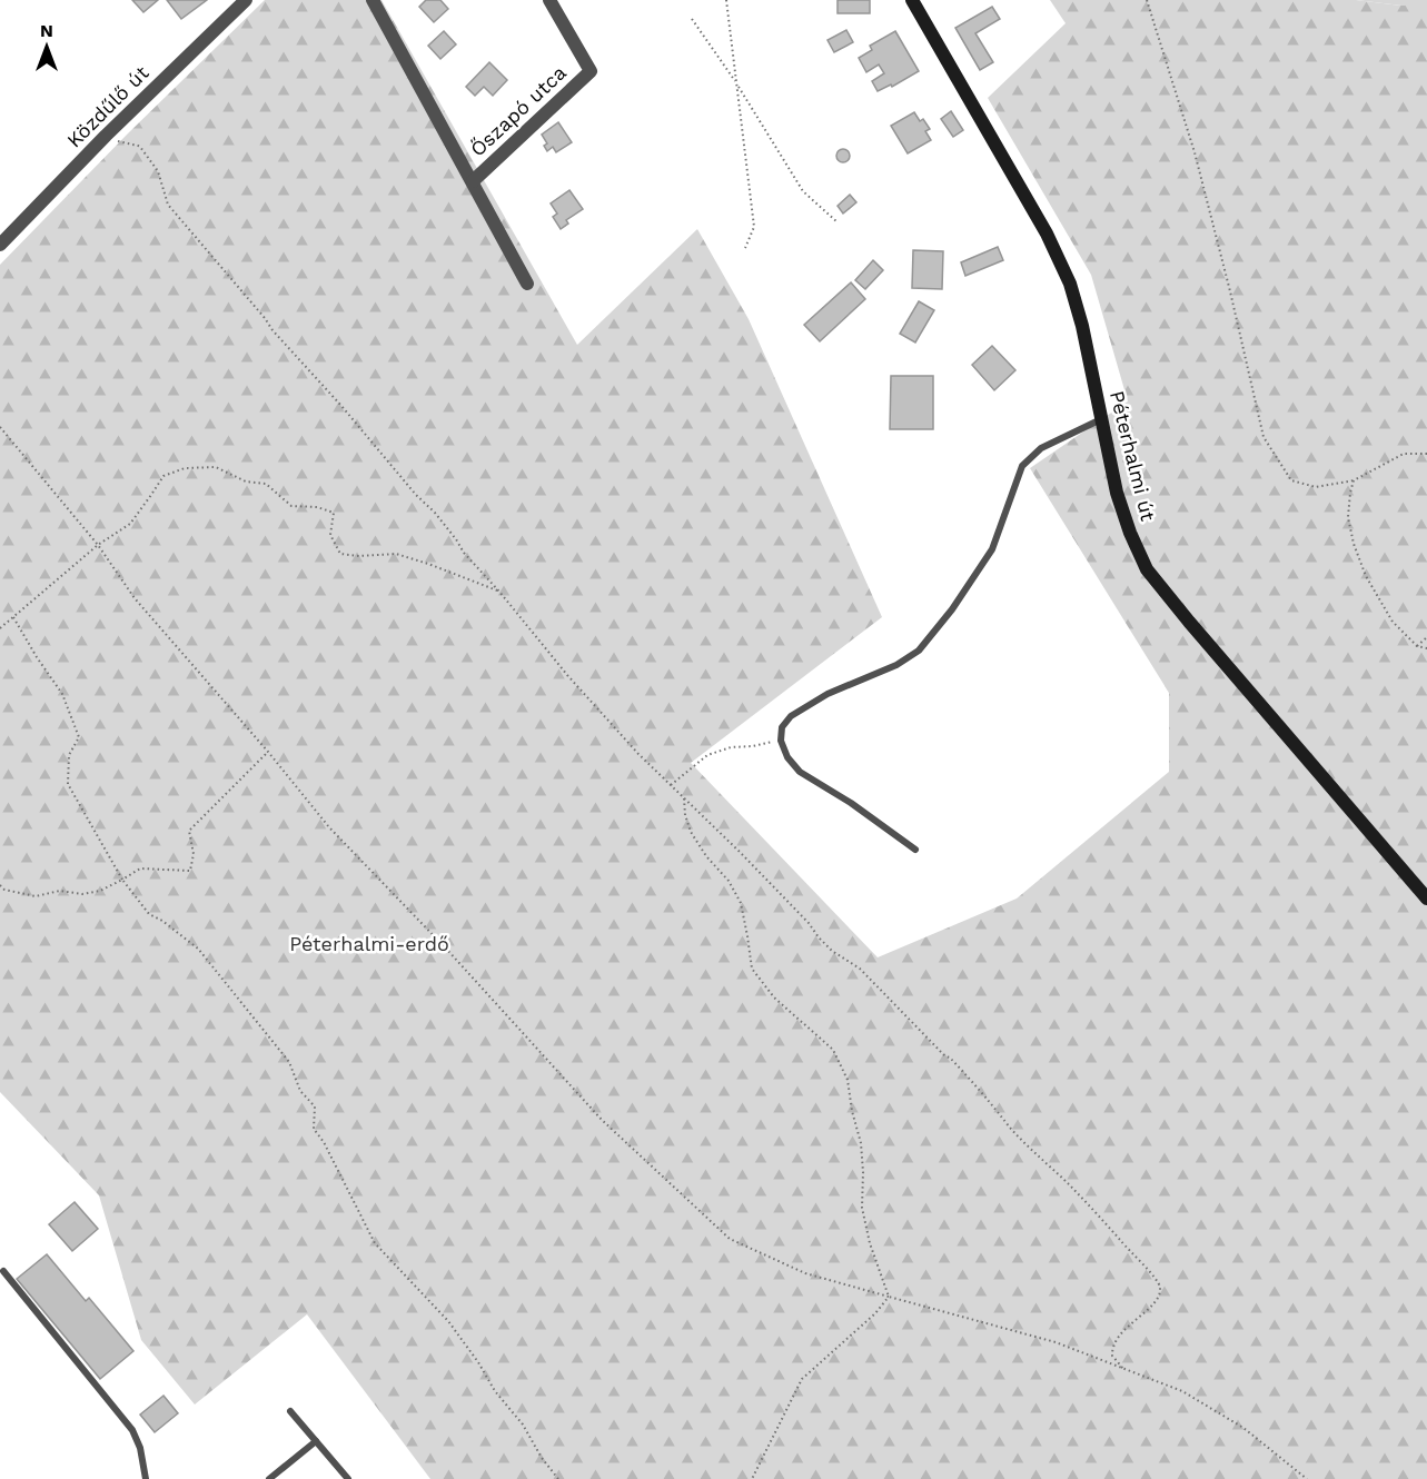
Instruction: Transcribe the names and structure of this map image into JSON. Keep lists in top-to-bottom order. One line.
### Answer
{"streets":{"street":["Közdűlő út","Őszapó utca","Péterhalmi út"]},"parks":["Péterhalmi-erdő"],"north":"top"}
